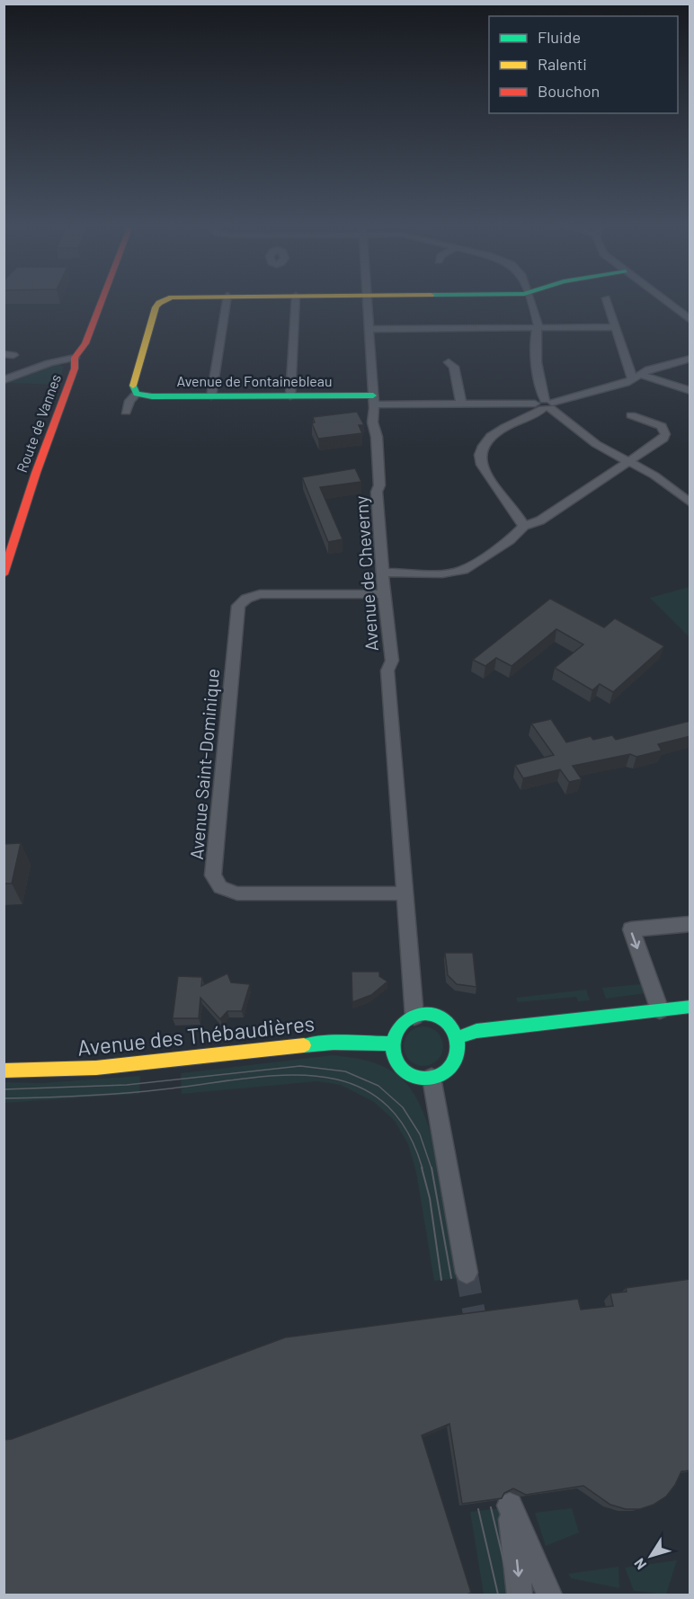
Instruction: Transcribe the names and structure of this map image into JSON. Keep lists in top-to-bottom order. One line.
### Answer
{"streets":{"street":["Avenue de Fontainebleau","Route de Vannes","Avenue de Cheverny","Avenue Saint-Dominique","Avenue des Thébaudières"]},"crossings":[["Avenue de Fontainebleau","Avenue de Cheverny"],["Avenue de Cheverny","Avenue Saint-Dominique"],["Avenue de Cheverny","Avenue des Thébaudières"]],"legend":["Fluide","Ralenti","Bouchon"],"north":"bottom left"}
